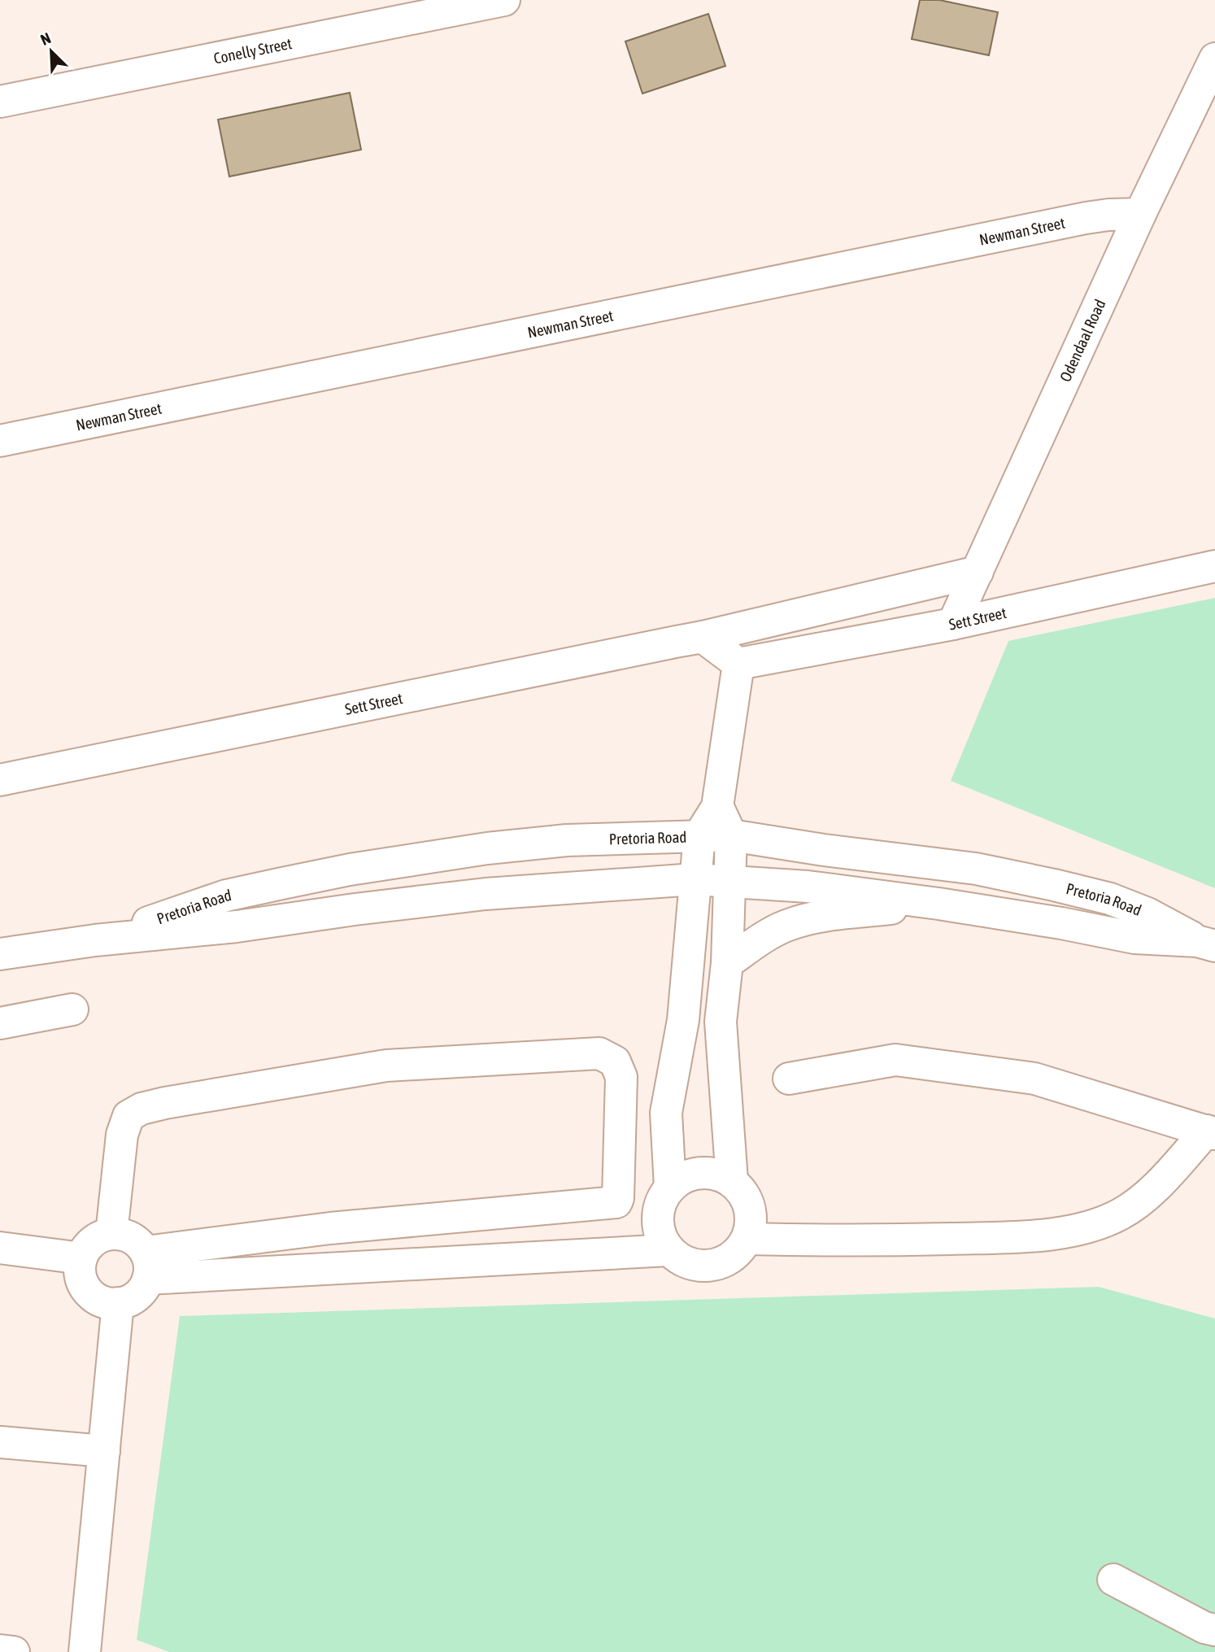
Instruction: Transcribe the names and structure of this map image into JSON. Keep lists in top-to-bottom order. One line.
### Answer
{"streets":{"street":["Conelly Street","Newman Street","Odendaal Road","Sett Street","Pretoria Road"]},"crossings":[["Newman Street","Odendaal Road"],["Odendaal Road","Sett Street"]],"north":"top left"}
